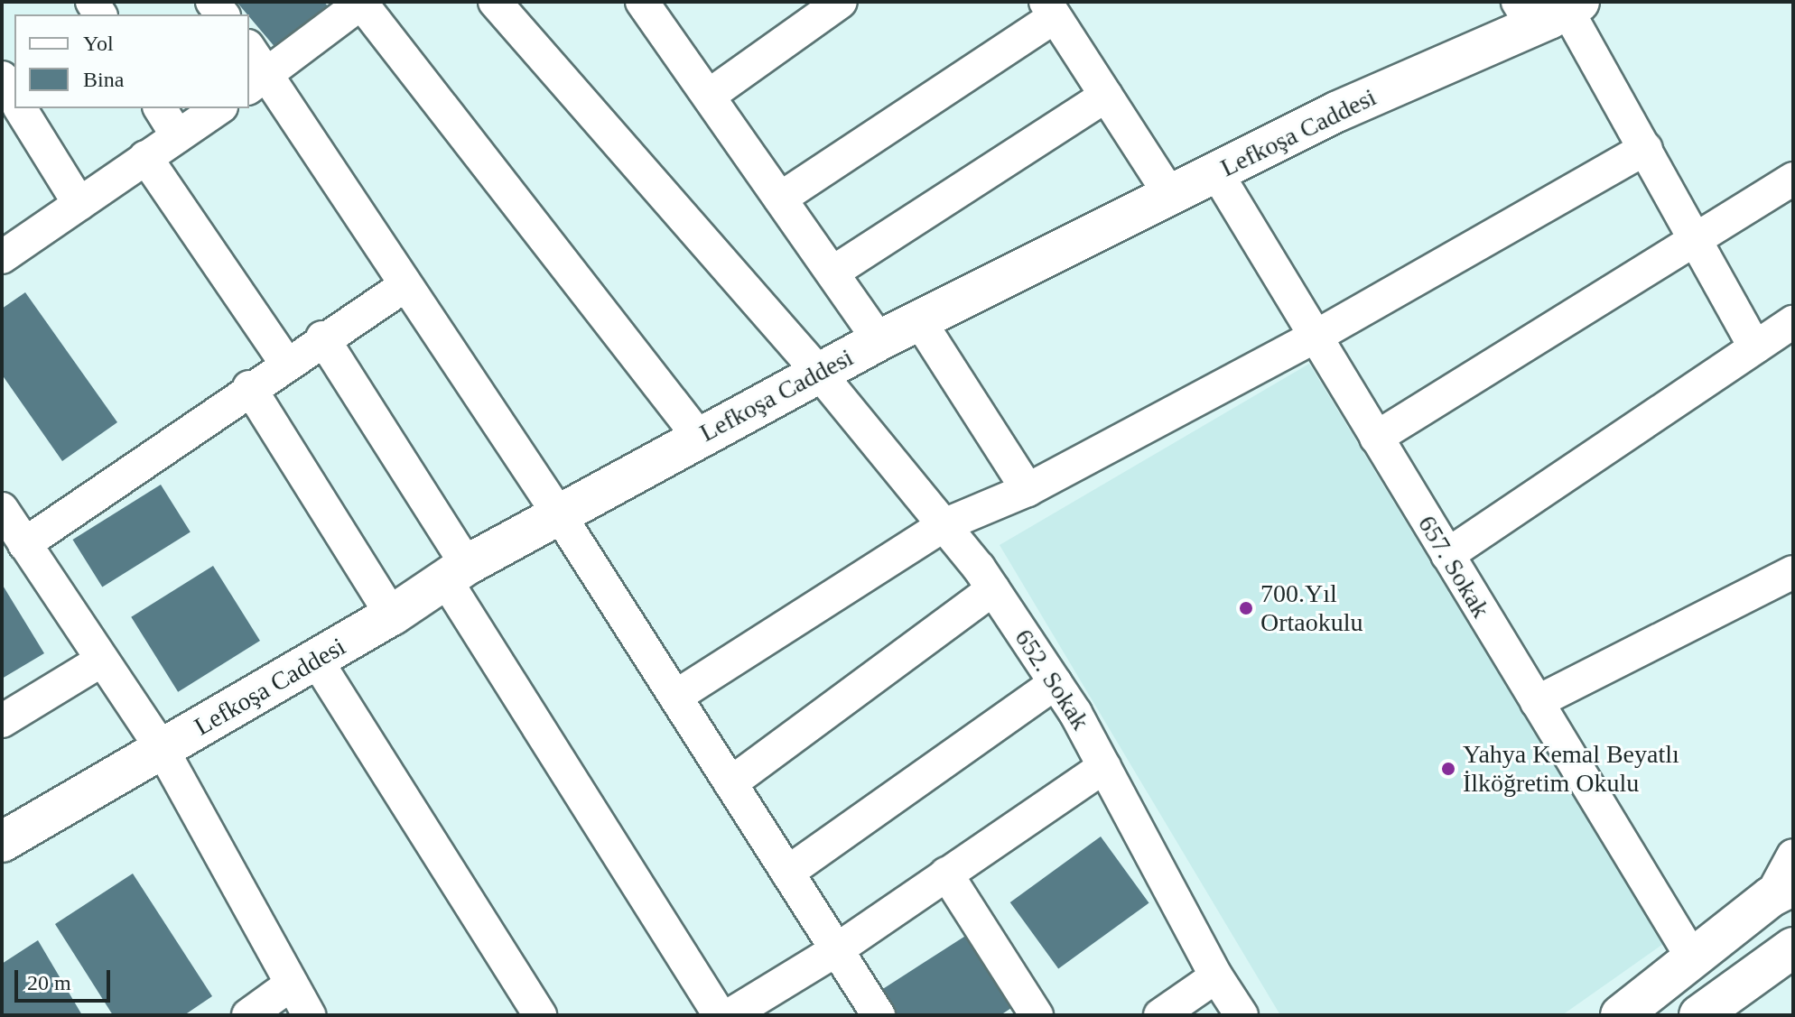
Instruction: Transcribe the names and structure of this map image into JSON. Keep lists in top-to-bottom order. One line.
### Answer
{"streets":{"street":["Lefkoşa Caddesi","657. Sokak","652. Sokak"]},"crossings":[["Lefkoşa Caddesi","657. Sokak"],["Lefkoşa Caddesi","652. Sokak"]],"places":["700.Yıl Ortaokulu","Yahya Kemal Beyatlı İlköğretim Okulu"],"legend":["Yol","Bina"],"scale_bar":"20 m"}
